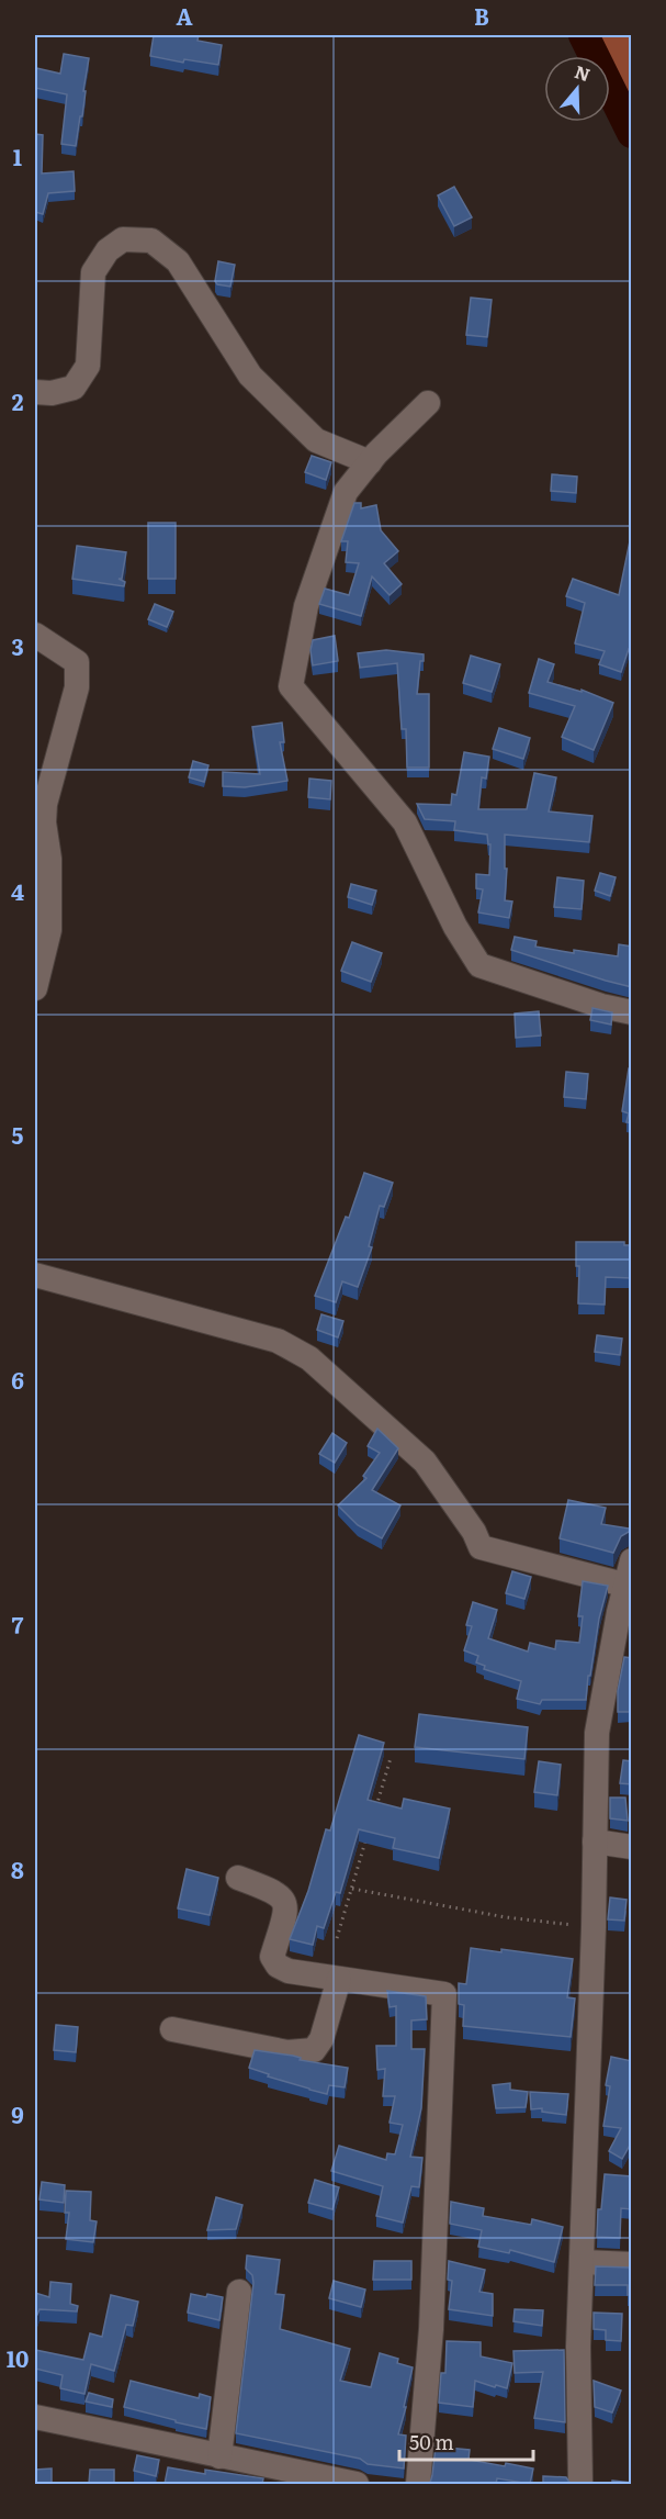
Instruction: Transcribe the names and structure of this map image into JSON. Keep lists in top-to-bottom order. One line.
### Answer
{"scale_bar":"50 m","north":"top","grid":{"columns":["A","B"],"rows":["1","2","3","4","5","6","7","8","9","10"]}}
